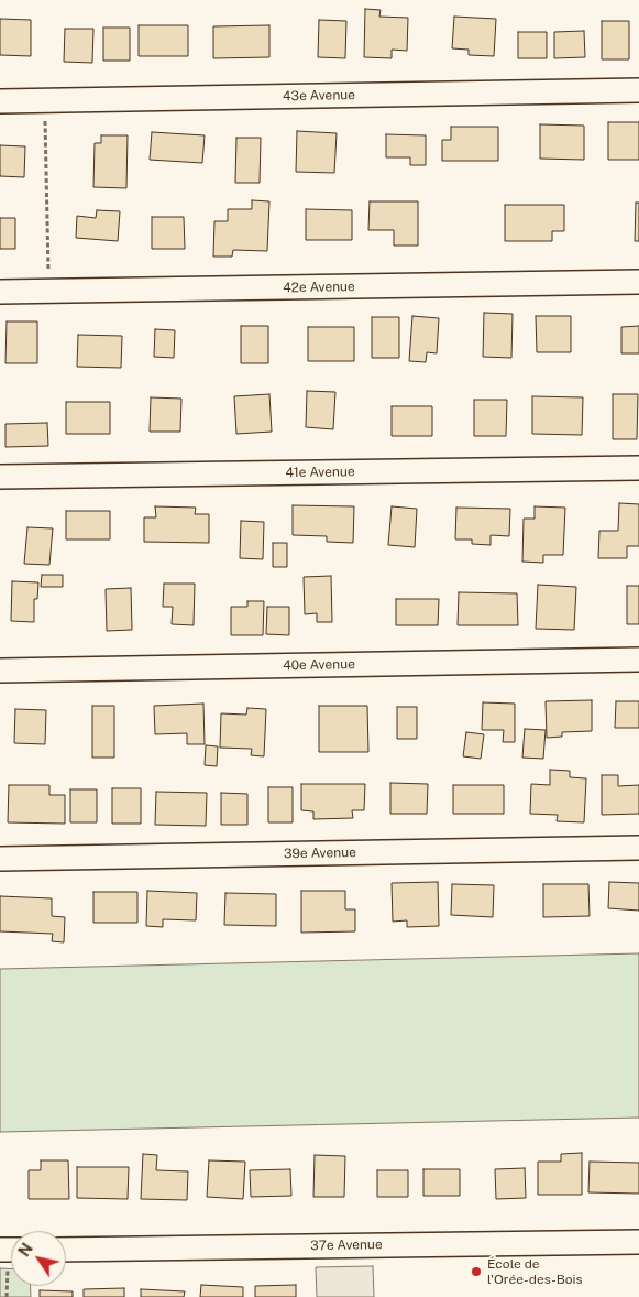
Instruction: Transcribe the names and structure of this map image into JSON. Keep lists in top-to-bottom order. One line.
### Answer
{"streets":{"street":["43e Avenue","42e Avenue","41e Avenue","40e Avenue","39e Avenue","37e Avenue"]},"places":["École de l'Orée-des-Bois"],"north":"top left"}
